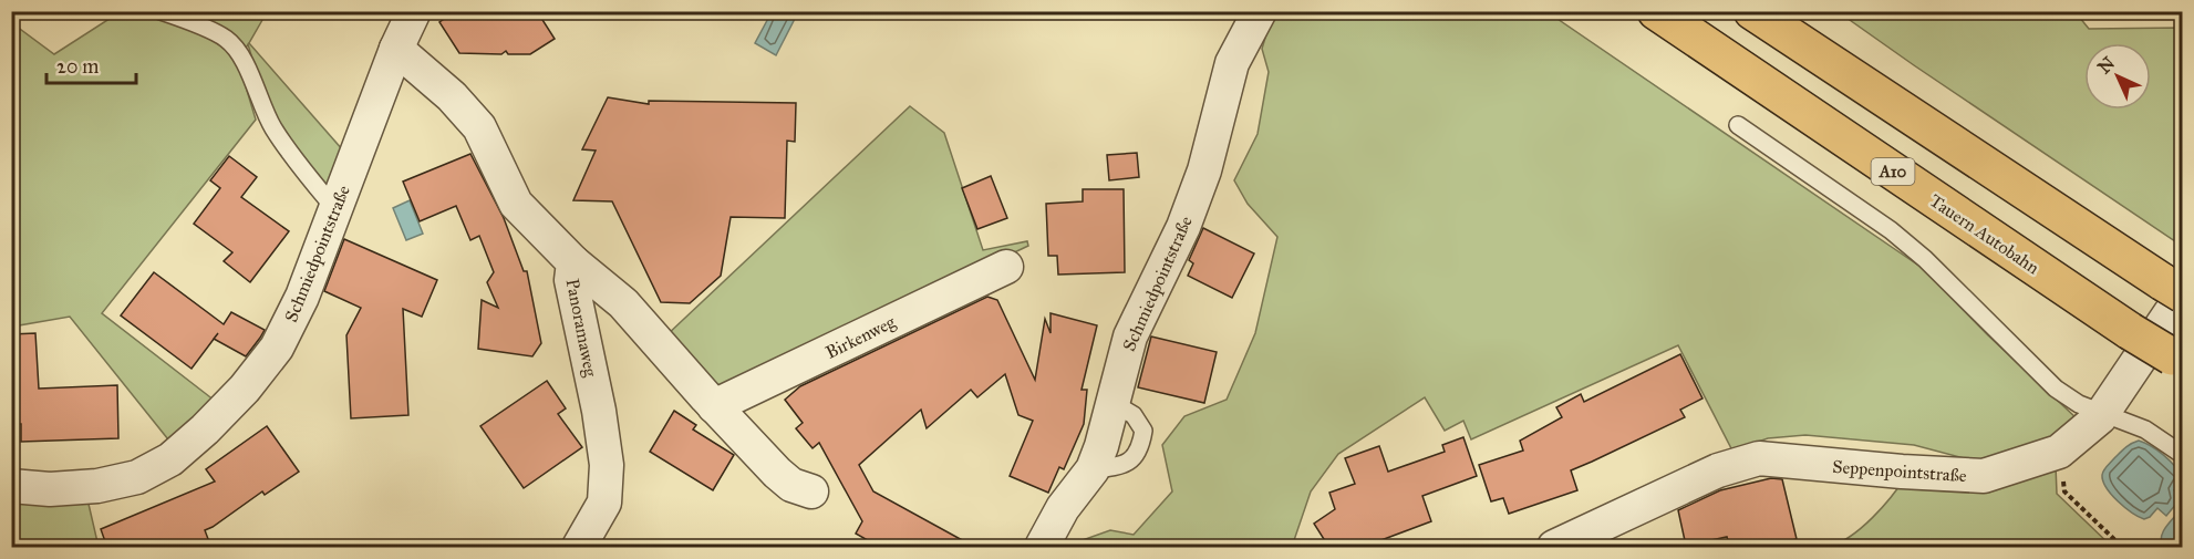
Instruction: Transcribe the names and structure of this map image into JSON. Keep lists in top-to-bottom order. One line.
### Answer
{"streets":{"highway":["A10","Tauern Autobahn"],"street":["Schmiedpointstraße","Panoramaweg","Birkenweg","Seppenpointstraße"]},"crossings":[["Schmiedpointstraße","Panoramaweg"]],"scale_bar":"20 m","north":"top left"}
